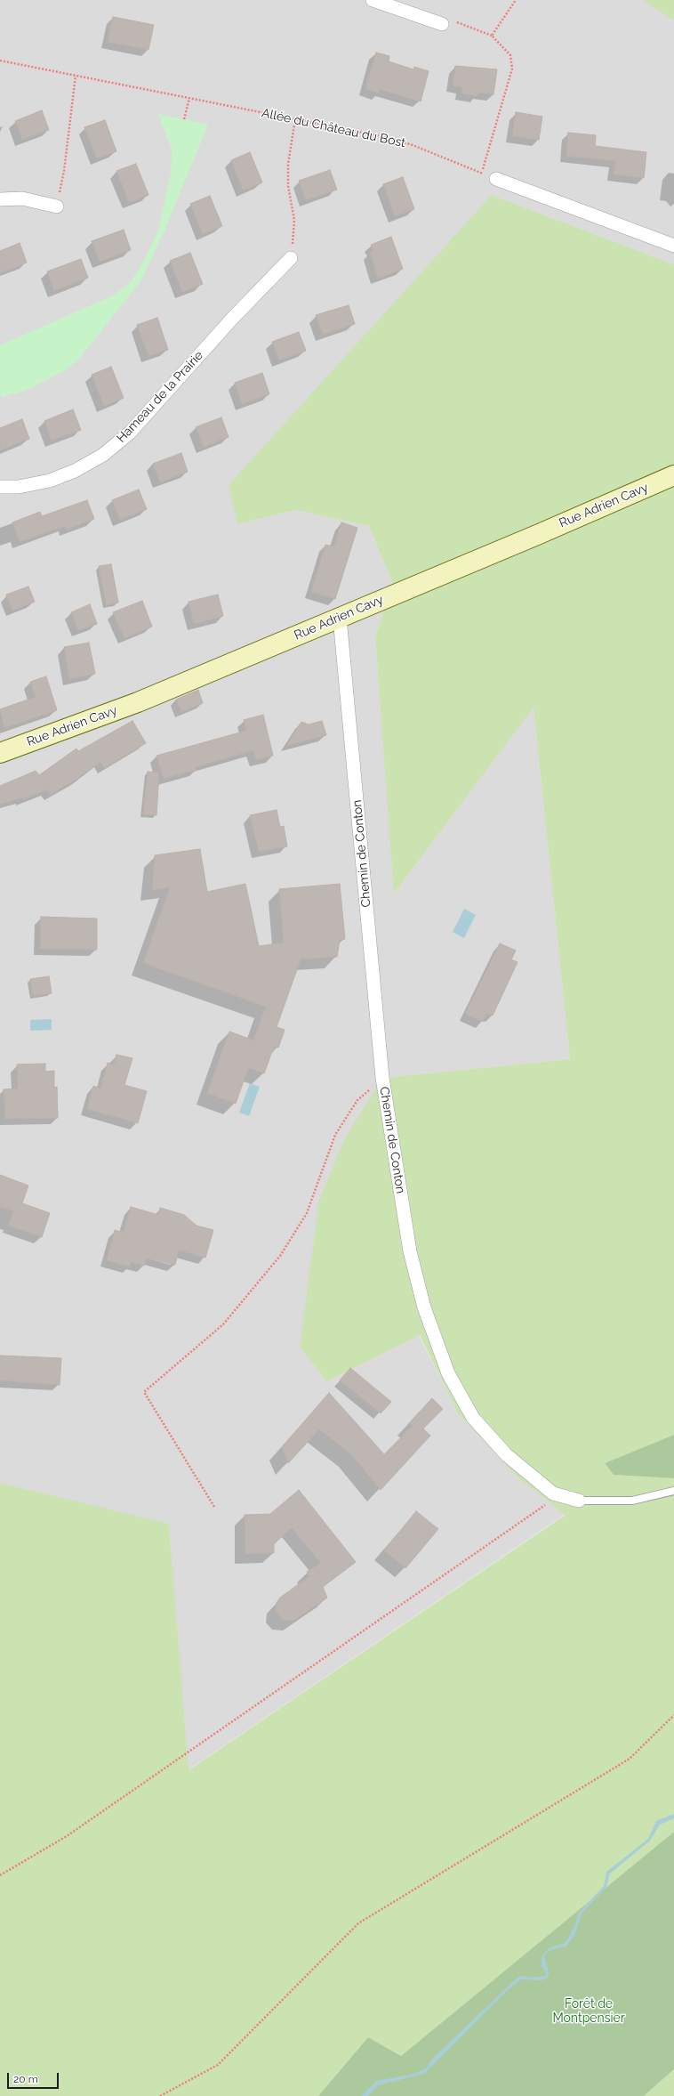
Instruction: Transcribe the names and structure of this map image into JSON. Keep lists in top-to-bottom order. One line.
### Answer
{"streets":{"main road":["Rue Adrien Cavy"],"street":["Hameau de la Prairie","Chemin de Conton"],"path":["Allée du Château du Bost"]},"crossings":[["Rue Adrien Cavy","Chemin de Conton"]],"parks":["Forêt de Montpensier"],"scale_bar":"20 m"}
